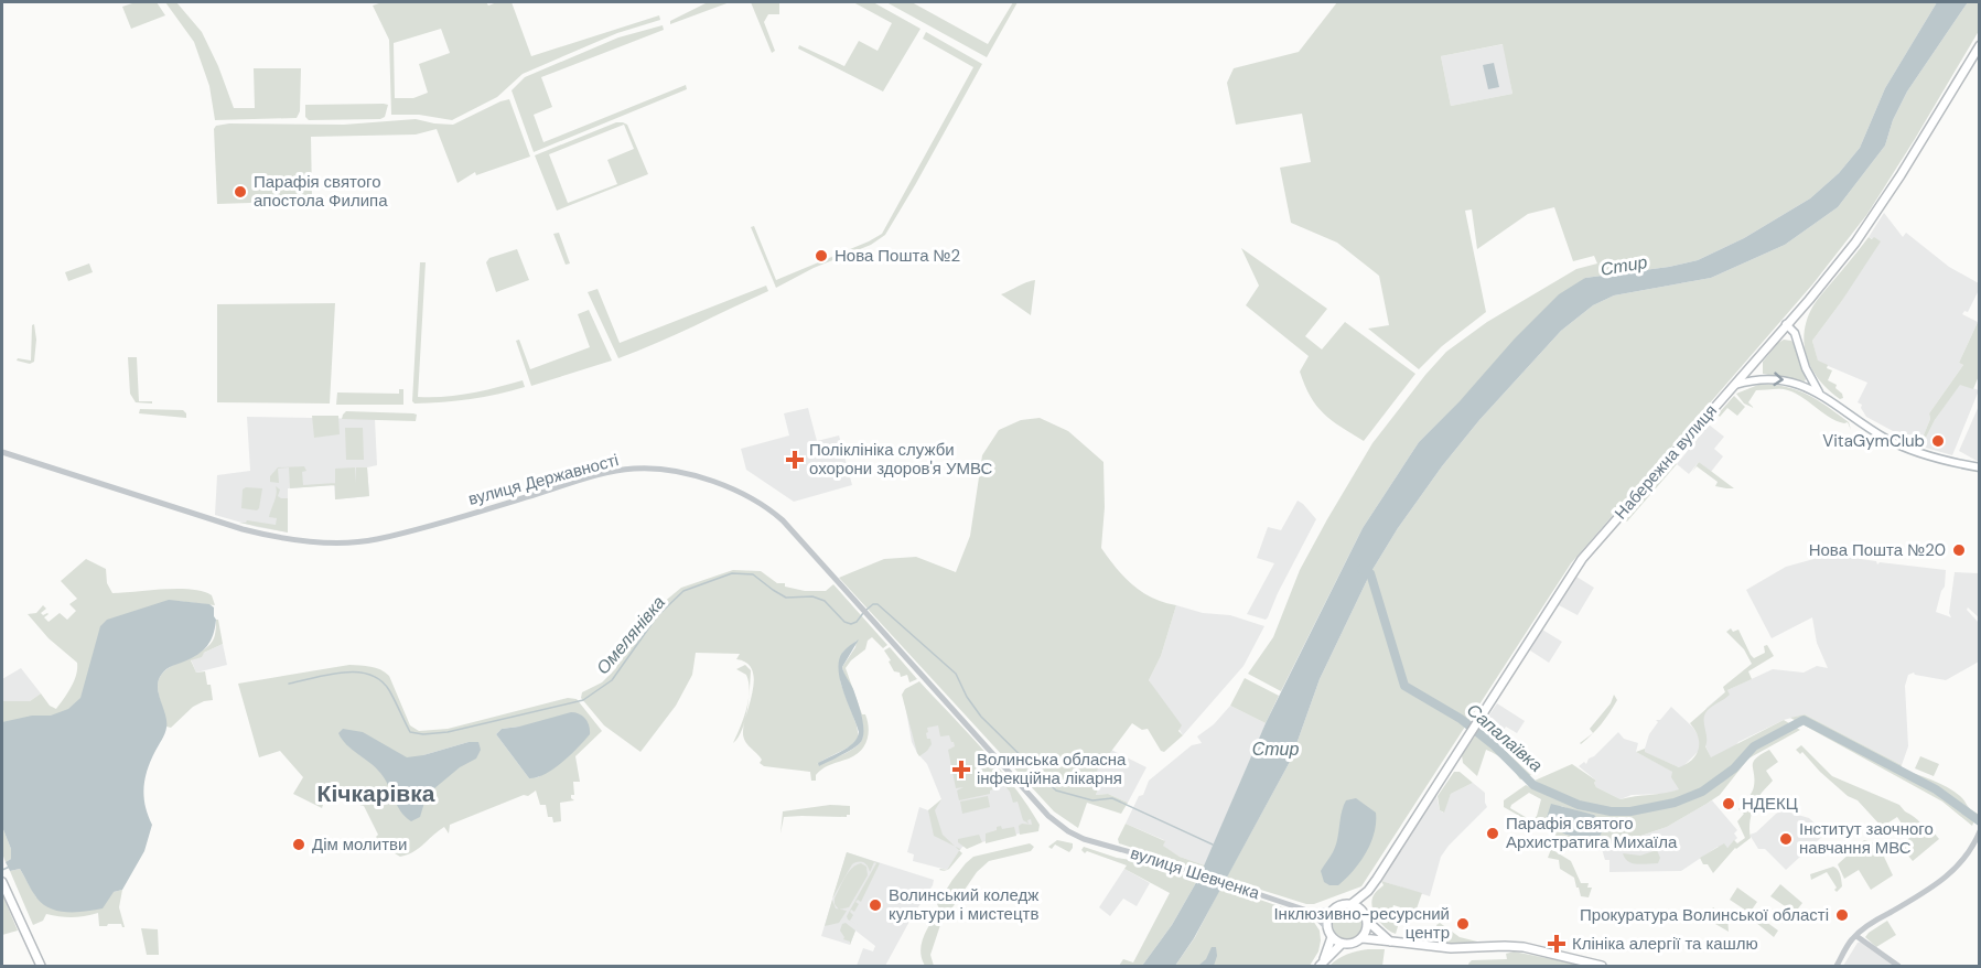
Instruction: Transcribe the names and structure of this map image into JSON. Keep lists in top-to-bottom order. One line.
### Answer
{"streets":{"main road":["Набережна вулиця"],"street":["вулиця Державності","вулиця Шевченка"]},"crossings":[["Набережна вулиця","вулиця Шевченка"],["вулиця Державності","вулиця Шевченка"]],"districts":["Кічкарівка"],"water":["Стир","Омелянівка","Сапалаївка"],"places":{"other":["Парафія святого апостола Филипа","Нова Пошта №2","VitaGymClub","Нова Пошта №20","НДЕКЦ","Парафія святого Архистратига Михаїла","Інститут заочного навчання МВС","Дім молитви","Волинський коледж культури і мистецтв","Прокуратура Волинської області","Інклюзивно-ресурсний центр"],"health":["Поліклініка служби охорони здоров'я УМВС","Волинська обласна інфекційна лікарня","Клініка алергії та кашлю"]}}
